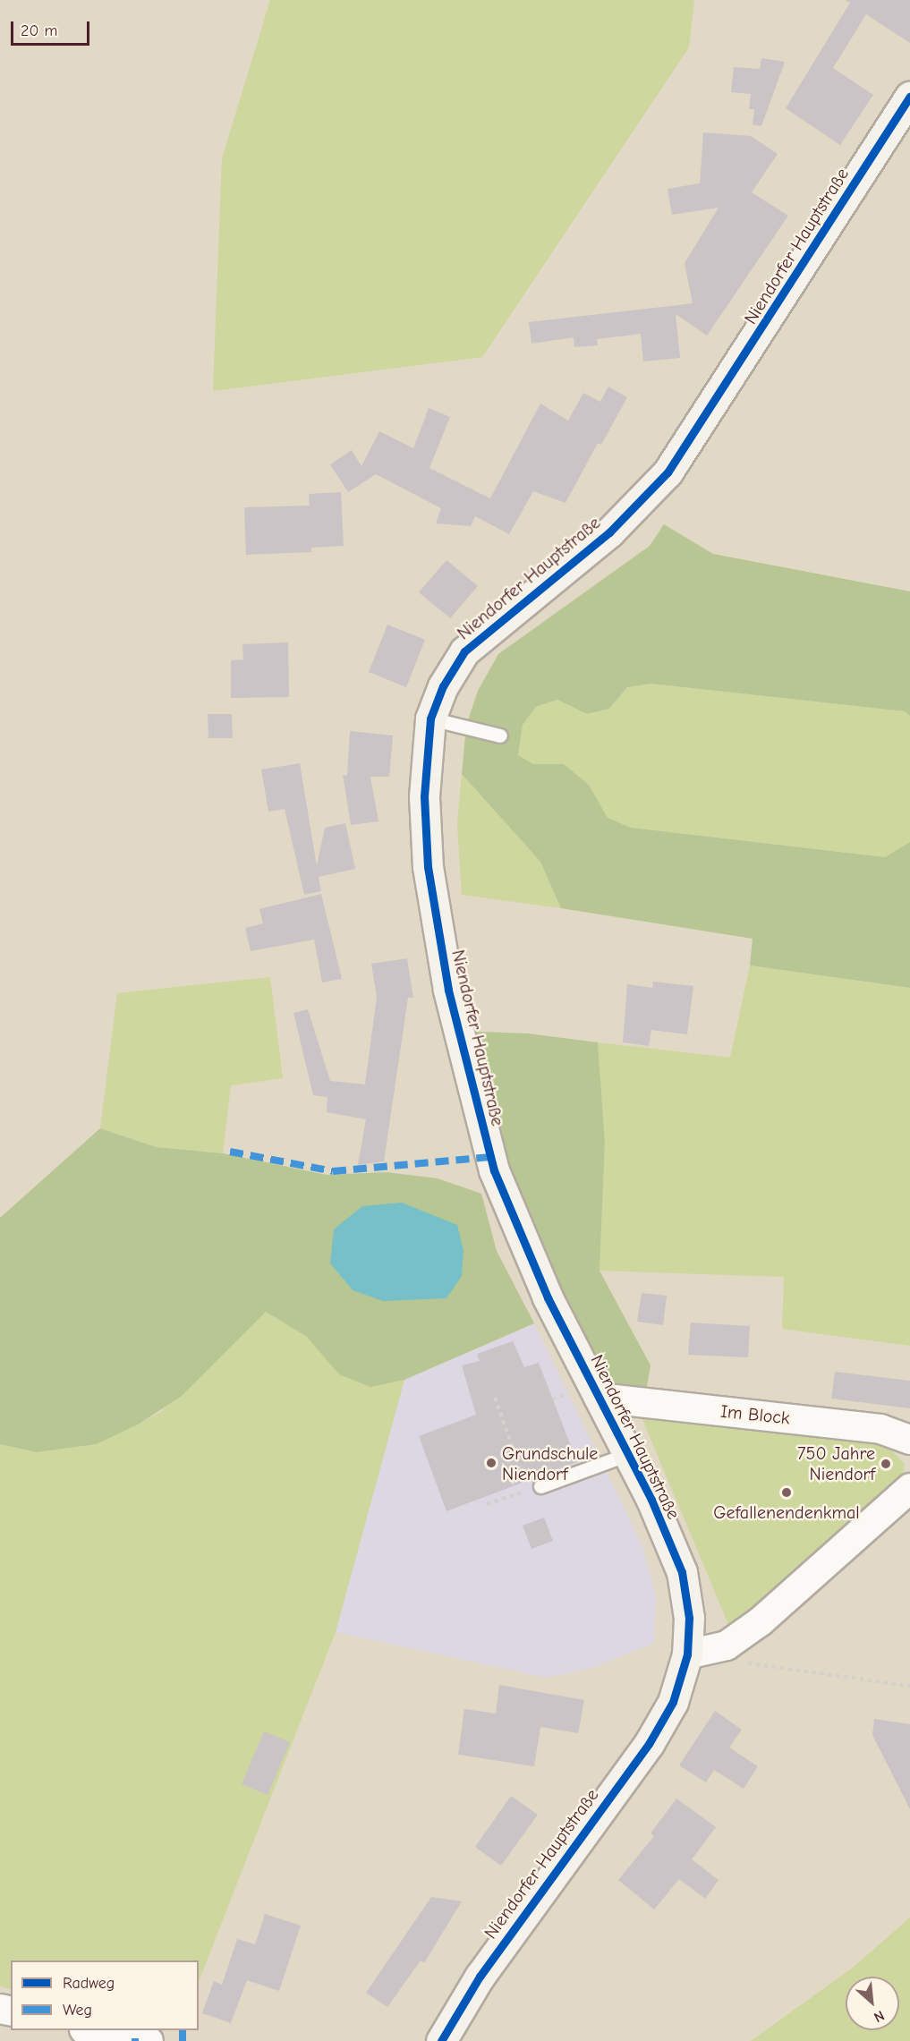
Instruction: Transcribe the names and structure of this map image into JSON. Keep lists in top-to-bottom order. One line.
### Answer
{"streets":{"main road":["Niendorfer Hauptstraße"],"street":["Im Block"]},"crossings":[["Niendorfer Hauptstraße","Im Block"]],"places":["Grundschule Niendorf","750 Jahre Niendorf","Gefallenendenkmal"],"legend":["Radweg","Weg"],"scale_bar":"20 m","north":"bottom right"}
